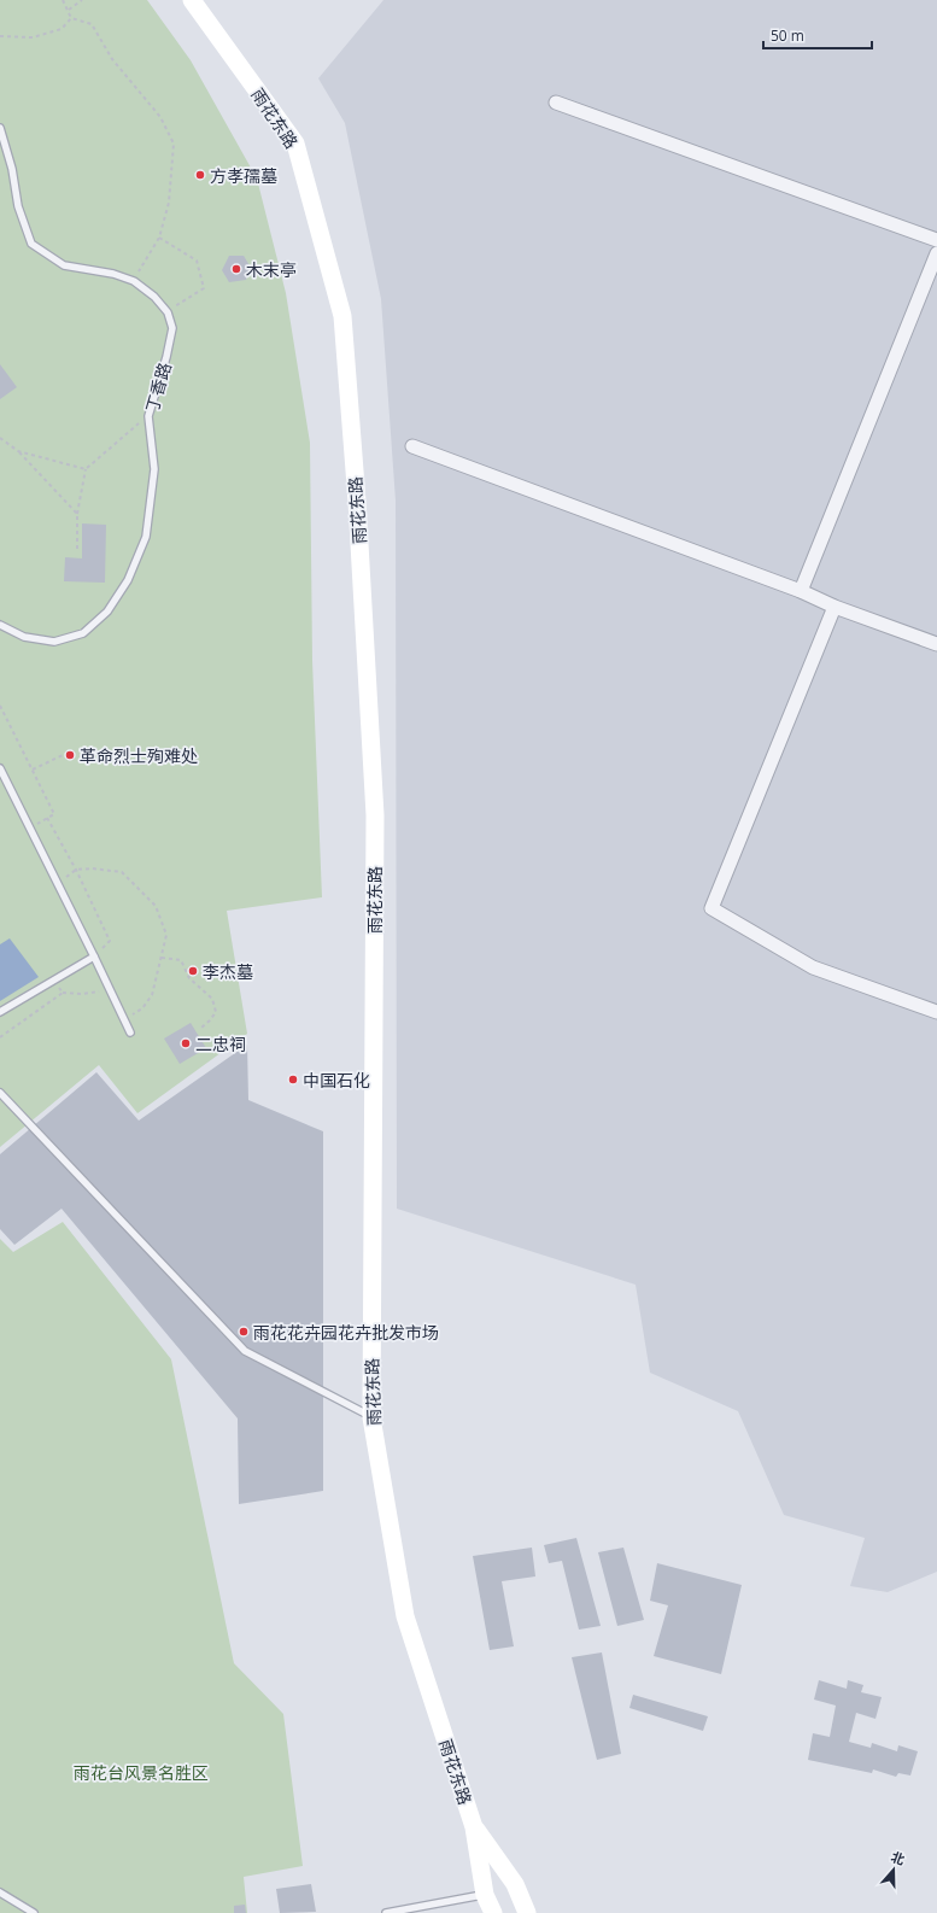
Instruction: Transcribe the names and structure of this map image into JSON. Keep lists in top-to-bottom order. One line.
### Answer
{"streets":{"main road":["雨花东路"],"lane":["丁香路"]},"parks":["雨花台风景名胜区"],"places":["方孝孺墓","木末亭","革命烈士殉难处","李杰墓","二忠祠","中国石化","雨花花卉园花卉批发市场"],"scale_bar":"50 m","north":"top"}
